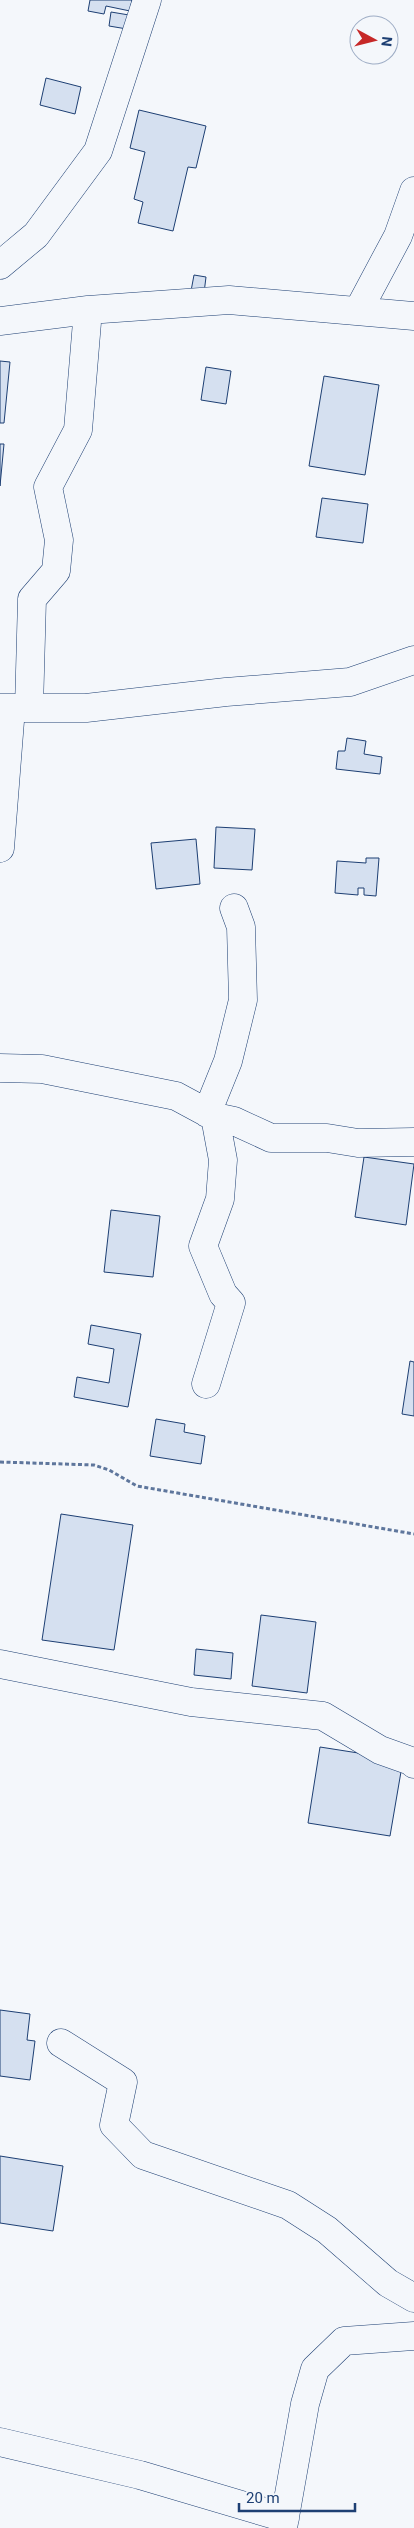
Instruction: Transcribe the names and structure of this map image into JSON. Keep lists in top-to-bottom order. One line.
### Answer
{"scale_bar":"20 m","north":"right"}
